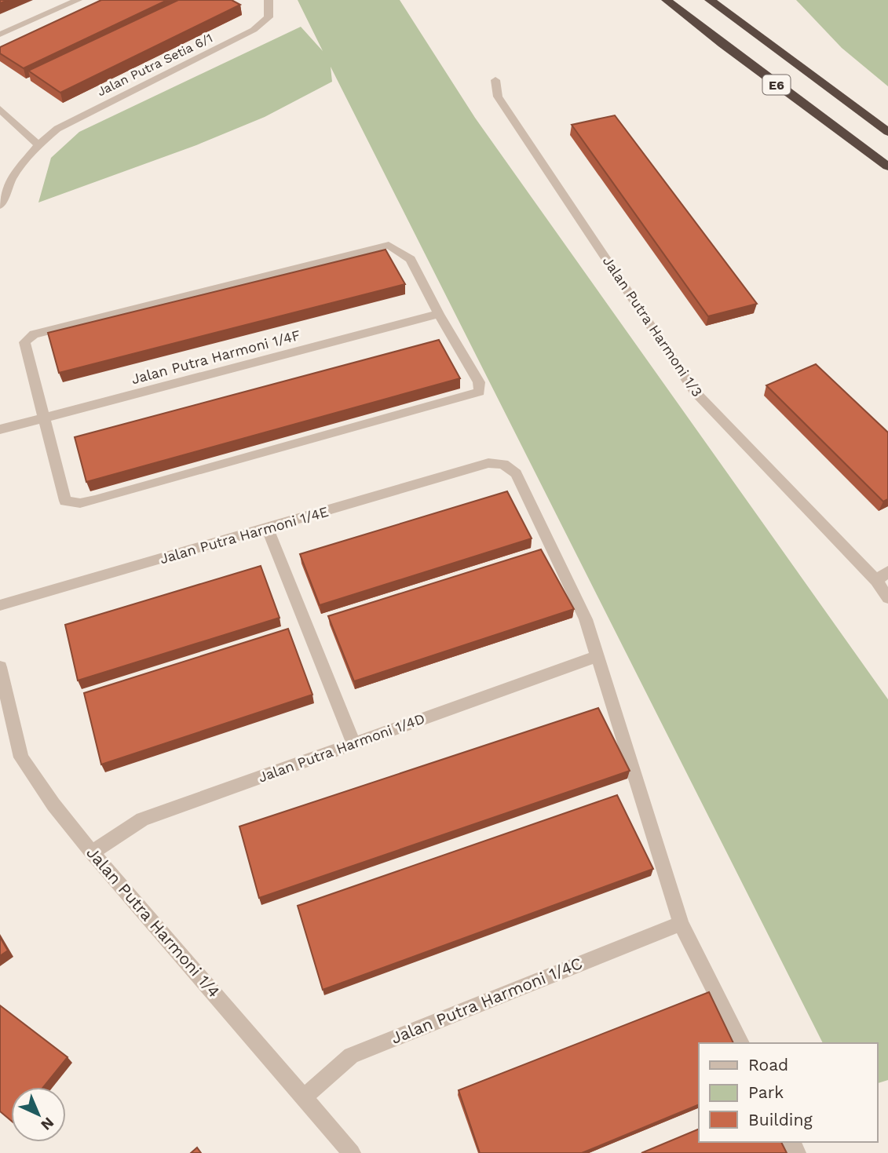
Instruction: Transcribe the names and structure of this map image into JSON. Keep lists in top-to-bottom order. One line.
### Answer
{"streets":{"highway":["E6"],"street":["Jalan Putra Setia 6/1","Jalan Putra Harmoni 1/3","Jalan Putra Harmoni 1/4F","Jalan Putra Harmoni 1/4E","Jalan Putra Harmoni 1/4D","Jalan Putra Harmoni 1/4","Jalan Putra Harmoni 1/4C"]},"crossings":[["Jalan Putra Harmoni 1/4E","Jalan Putra Harmoni 1/4D"],["Jalan Putra Harmoni 1/4D","Jalan Putra Harmoni 1/4"],["Jalan Putra Harmoni 1/4","Jalan Putra Harmoni 1/4C"]],"legend":["Road","Park","Building"],"north":"bottom right"}
